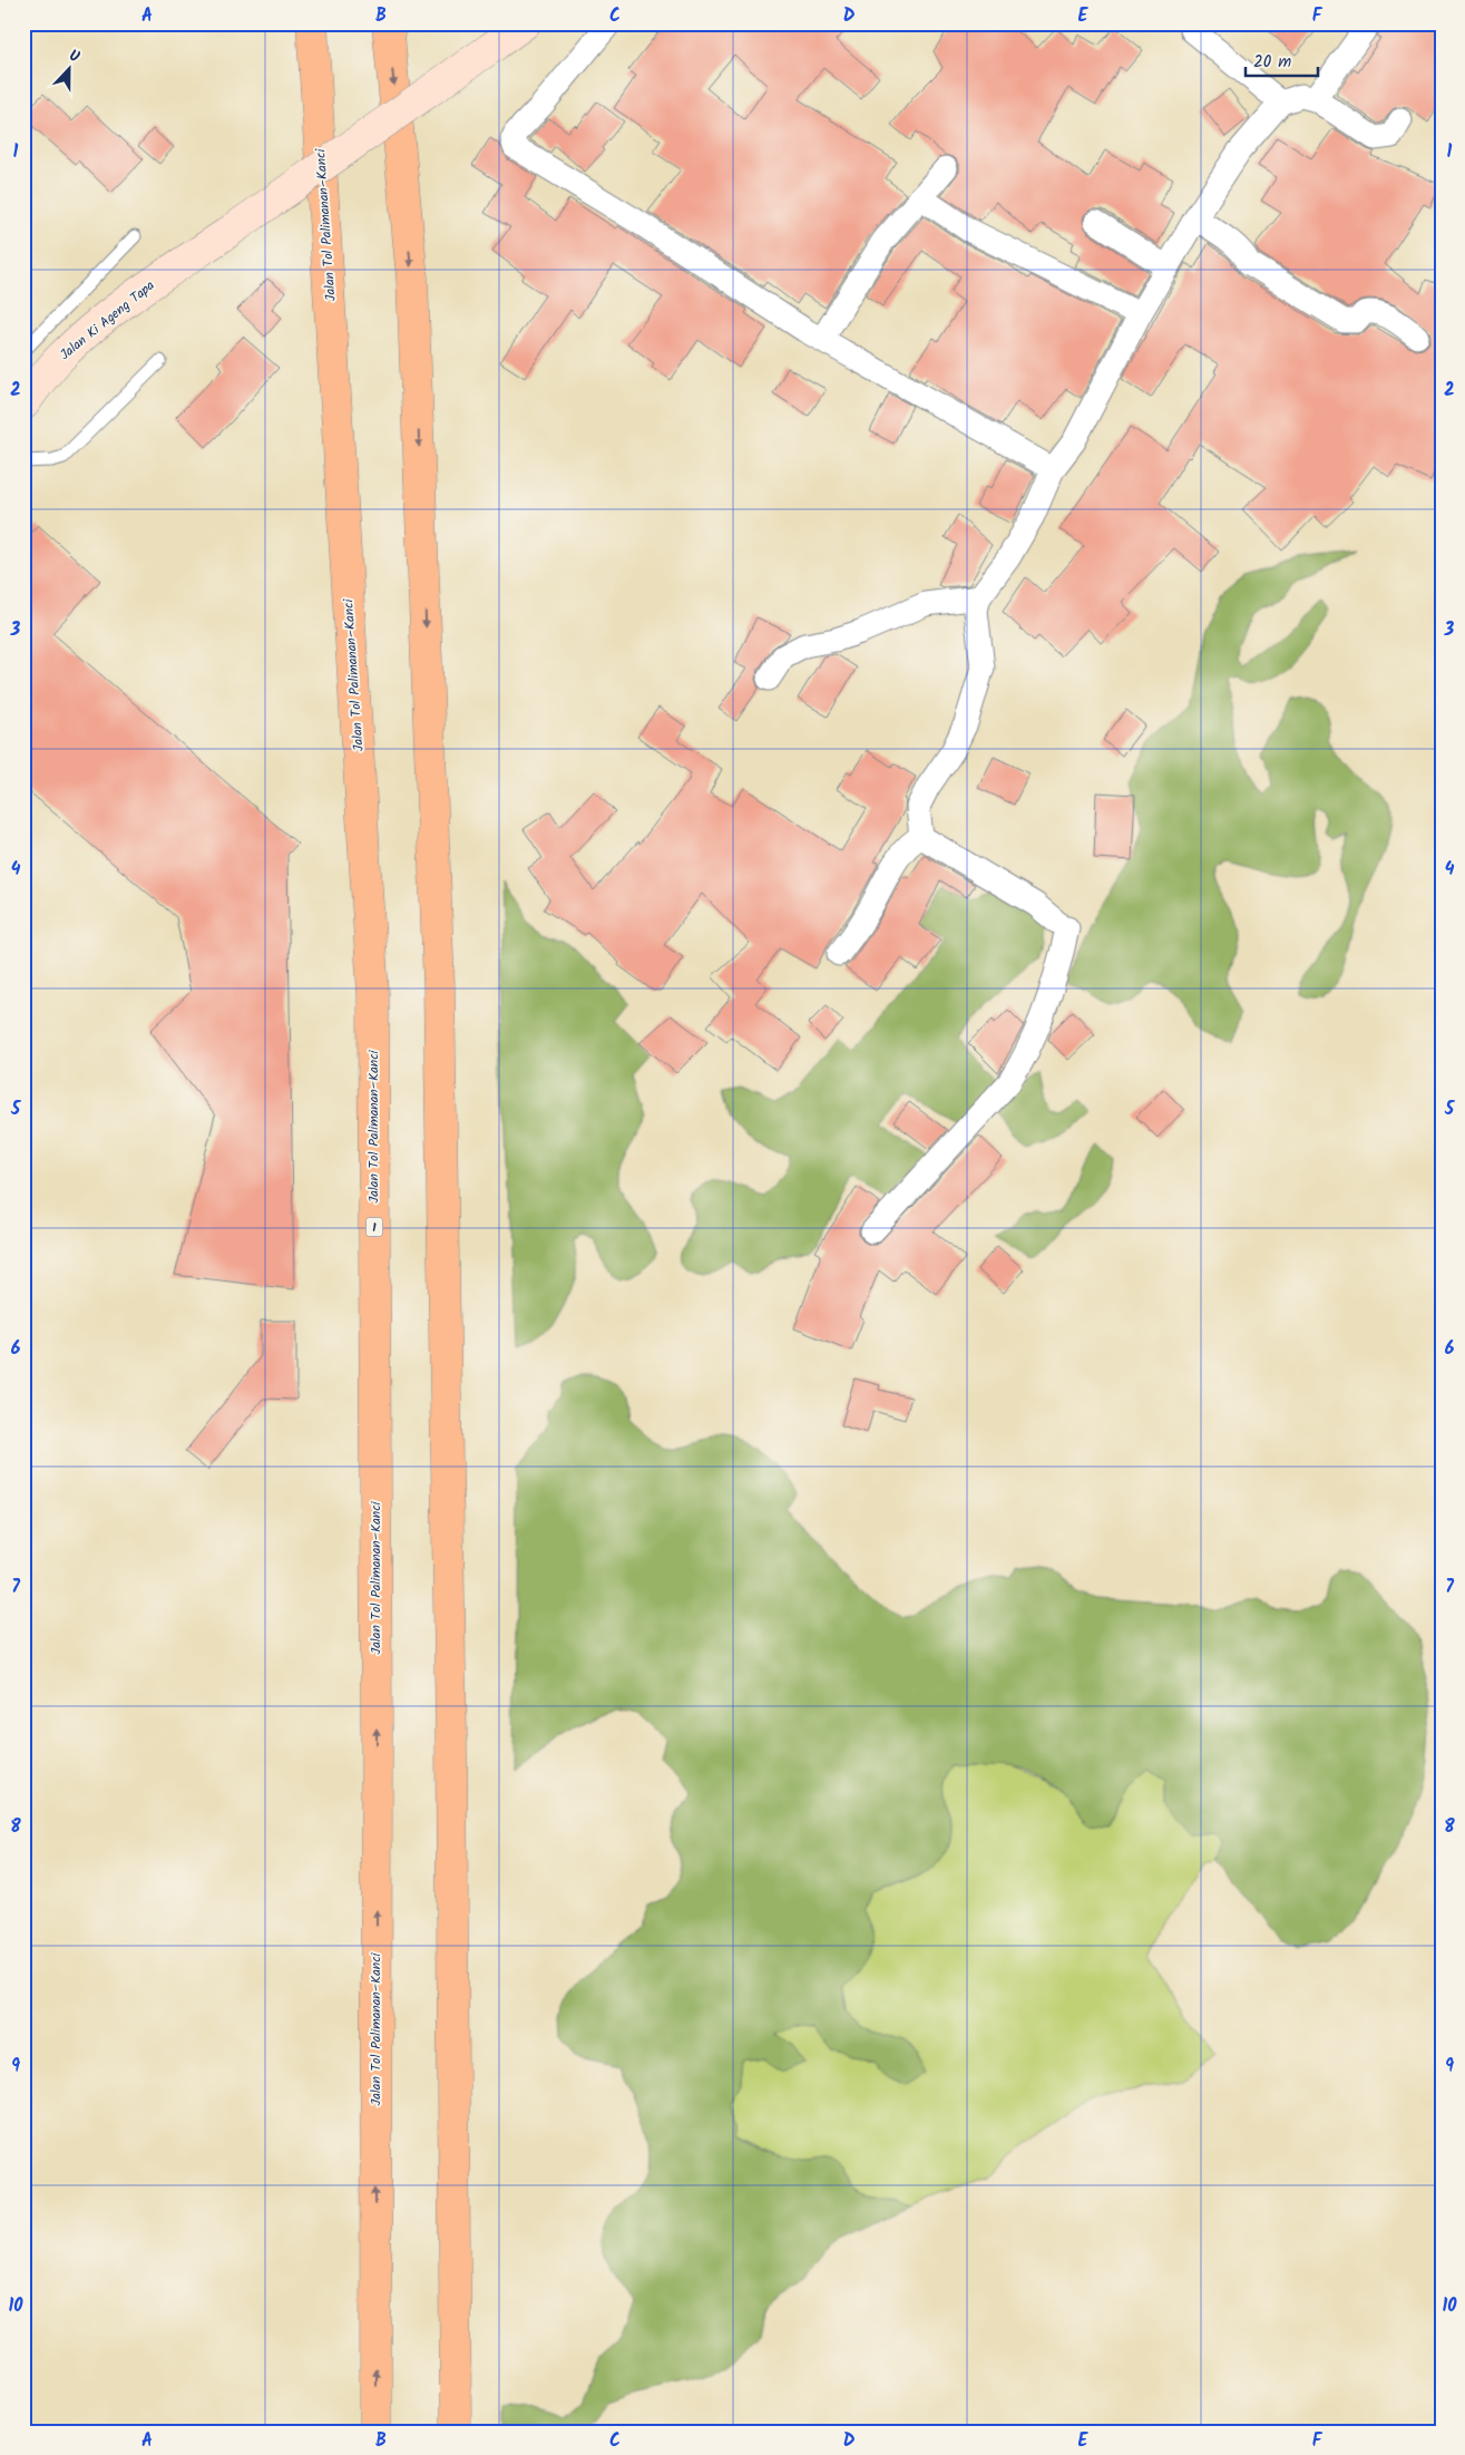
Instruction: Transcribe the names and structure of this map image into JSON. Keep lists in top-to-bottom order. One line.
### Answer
{"streets":{"highway":["Jalan Tol Palimanan–Kanci","1"],"street":["Jalan Ki Ageng Tapa"]},"scale_bar":"20 m","north":"top","grid":{"columns":["A","B","C","D","E","F"],"rows":["1","2","3","4","5","6","7","8","9","10"]}}
